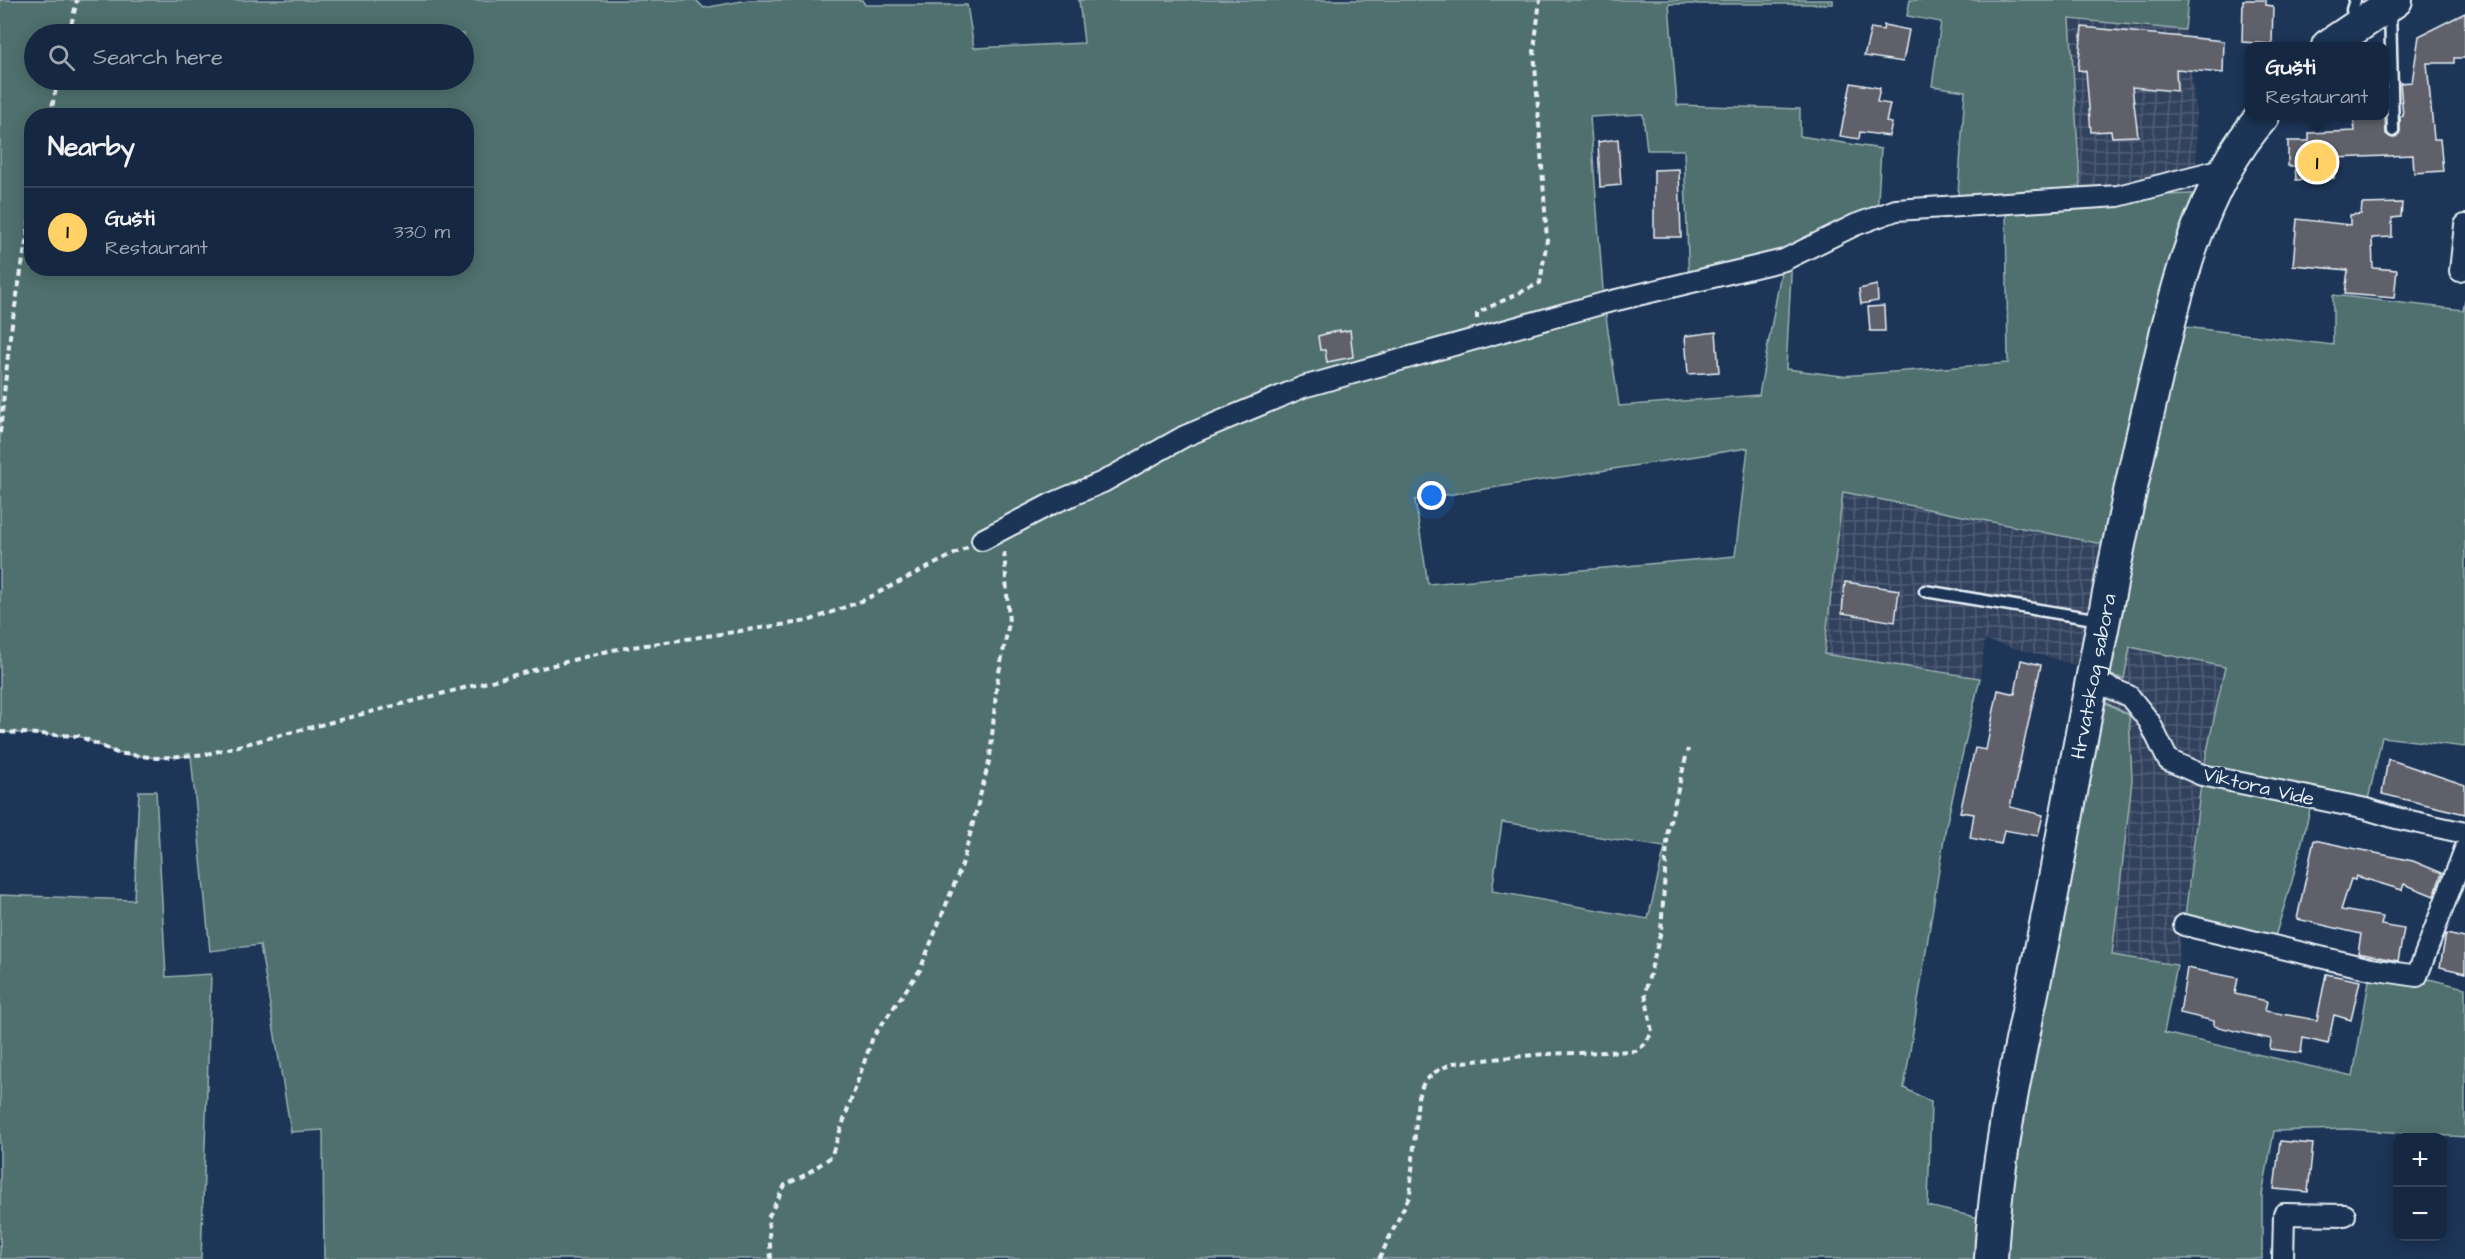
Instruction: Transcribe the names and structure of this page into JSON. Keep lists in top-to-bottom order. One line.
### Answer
{"streets":{"main road":["Hrvatskog sabora"],"street":["Viktora Vide"]},"crossings":[["Hrvatskog sabora","Viktora Vide"]],"page":{"search":"Search here","popup":["Gušti","Restaurant"],"heading":"Nearby","pins":"1","list":[{"mark":"1","name":"Gušti","note":"Restaurant","value":"330 m"}],"map_buttons":["+","−"]}}
